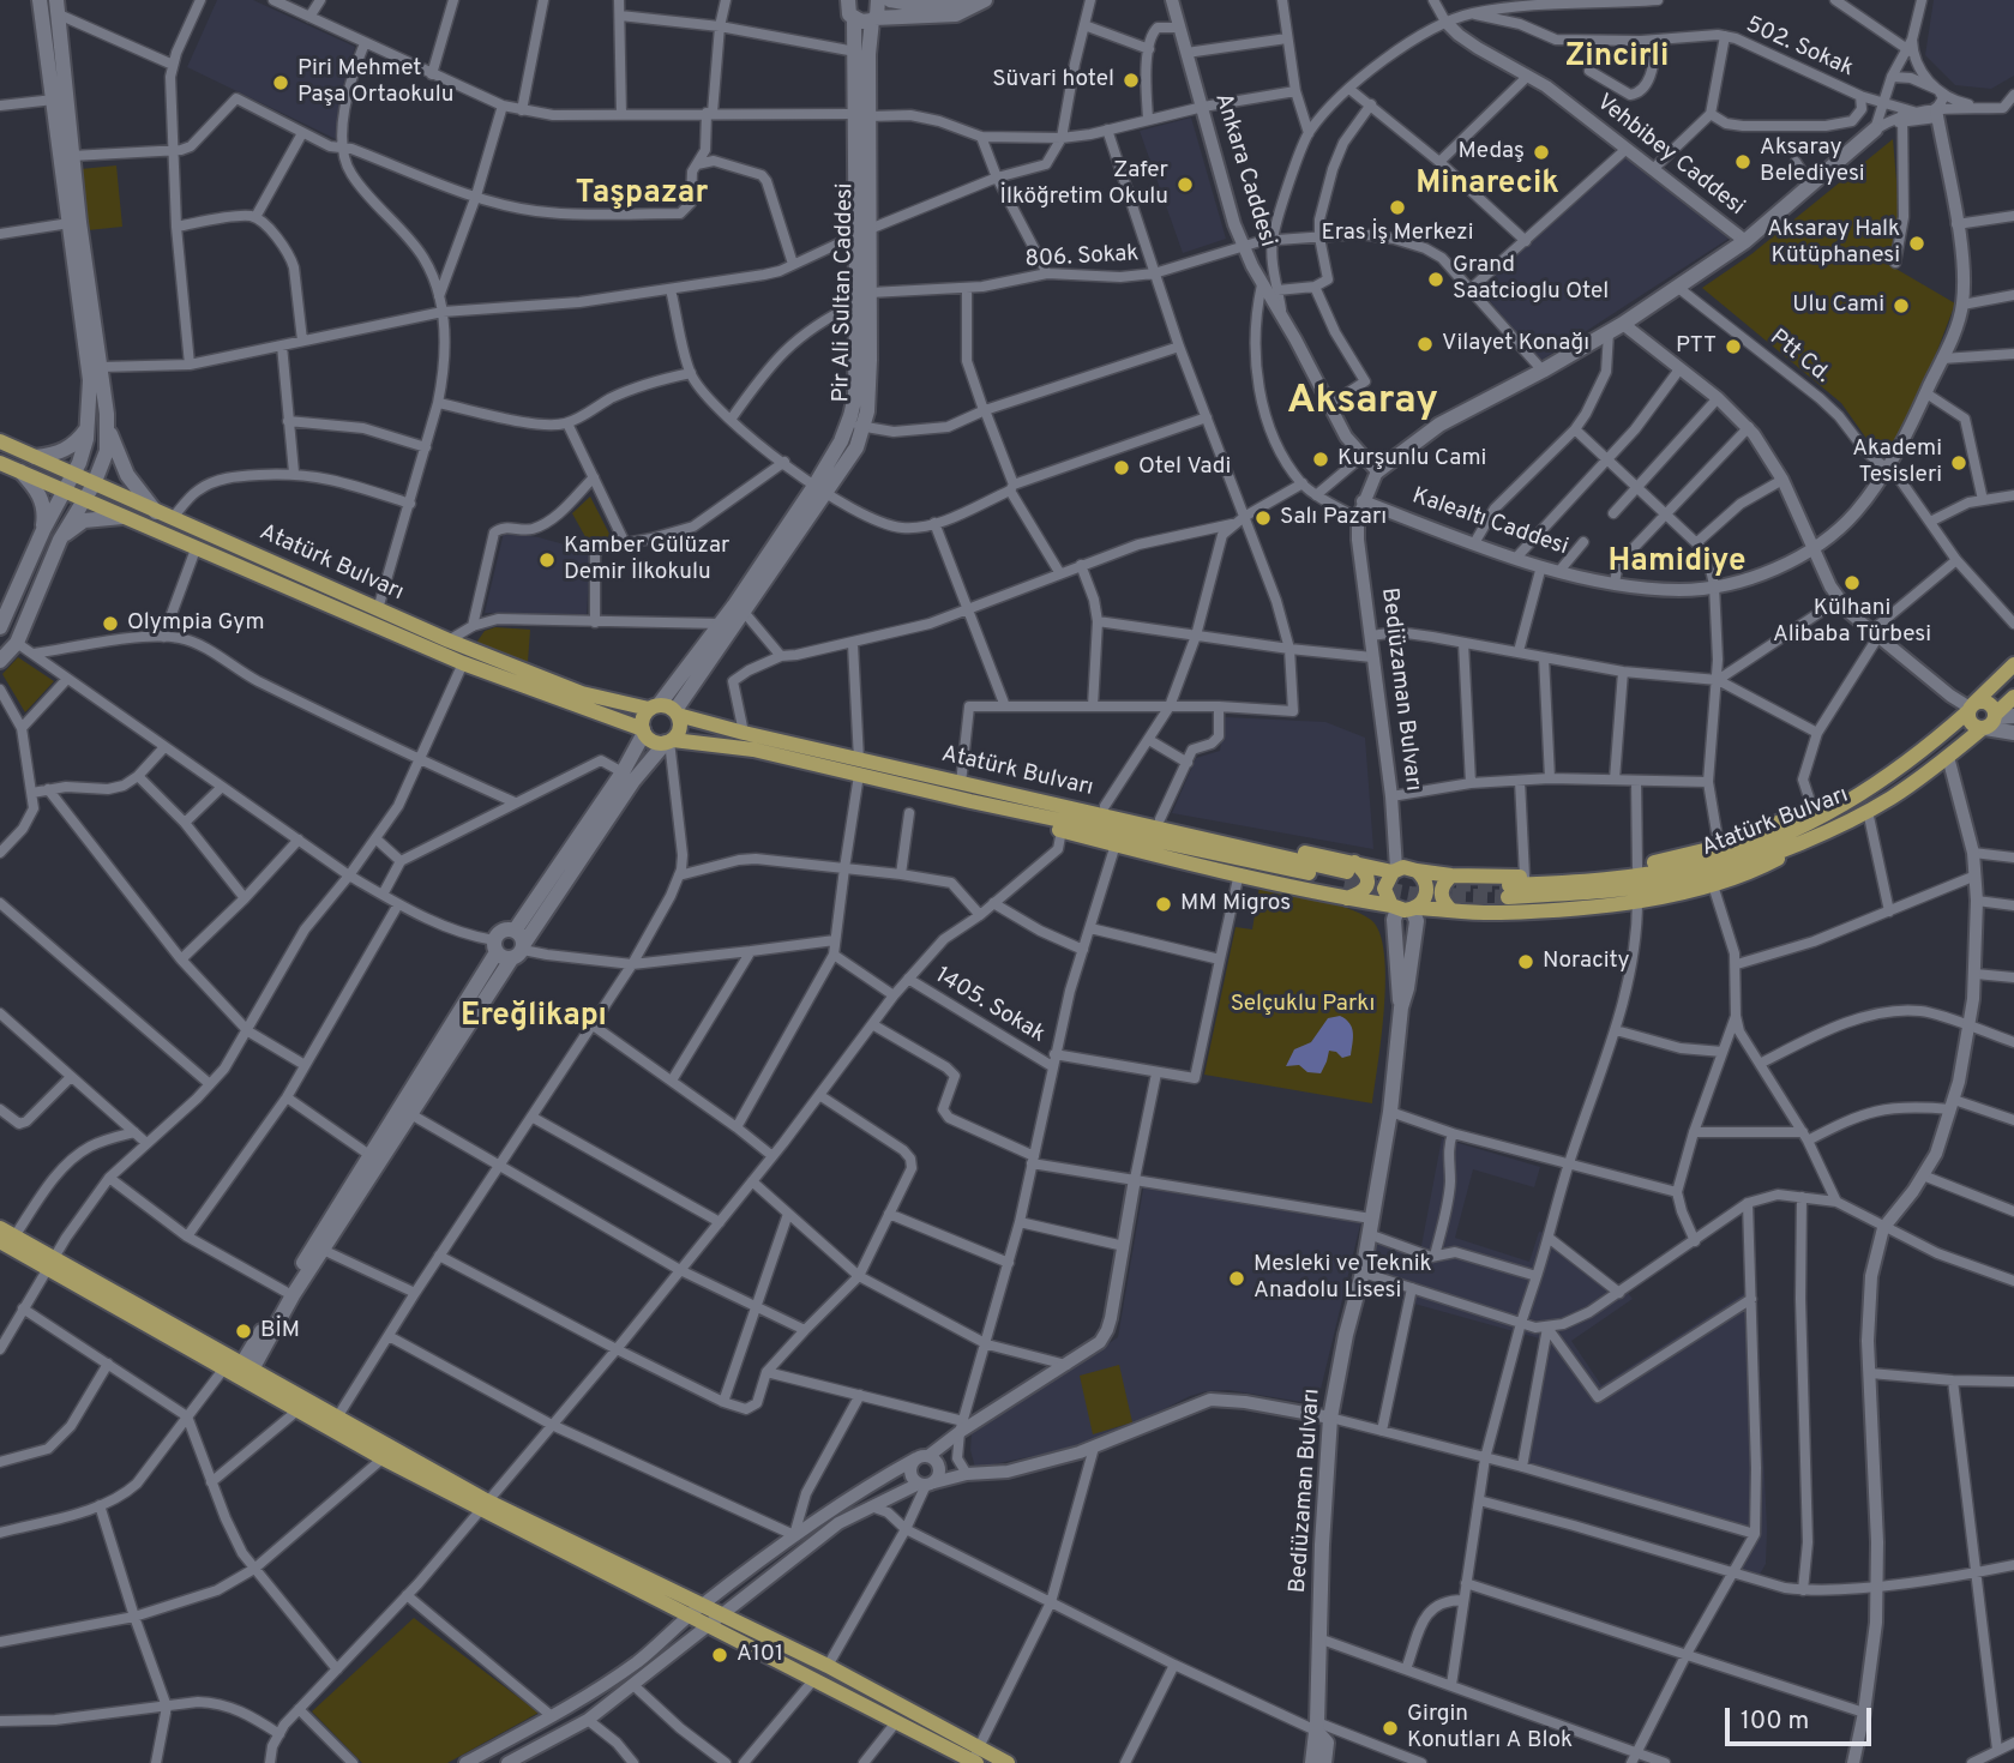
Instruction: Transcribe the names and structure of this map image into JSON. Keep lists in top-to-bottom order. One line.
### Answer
{"streets":{"main road":["Pir Ali Sultan Caddesi","Atatürk Bulvarı","Bediüzaman Bulvarı"],"street":["502. Sokak","Vehbibey Caddesi","Ankara Caddesi","806. Sokak","Ptt Cd.","Kalealtı Caddesi","1405. Sokak"]},"crossings":[["Ankara Caddesi","806. Sokak"],["806. Sokak","Pir Ali Sultan Caddesi"],["Ptt Cd.","Kalealtı Caddesi"]],"districts":["Zincirli","Minarecik","Taşpazar","Aksaray","Hamidiye","Ereğlikapı"],"parks":["Selçuklu Parkı"],"places":["Süvari hotel","Piri Mehmet Paşa Ortaokulu","Medaş","Aksaray Belediyesi","Zafer İlköğretim Okulu","Eras İş Merkezi","Aksaray Halk Kütüphanesi","Grand Saatcioglu Otel","Ulu Cami","Vilayet Konağı","PTT","Kurşunlu Cami","Akademi Tesisleri","Otel Vadi","Salı Pazarı","Kamber Gülüzar Demir İlkokulu","Külhani Alibaba Türbesi","Olympia Gym","MM Migros","Noracity","Mesleki ve Teknik Anadolu Lisesi","BİM","A101","Girgin Konutları A Blok"],"scale_bar":"100 m"}
